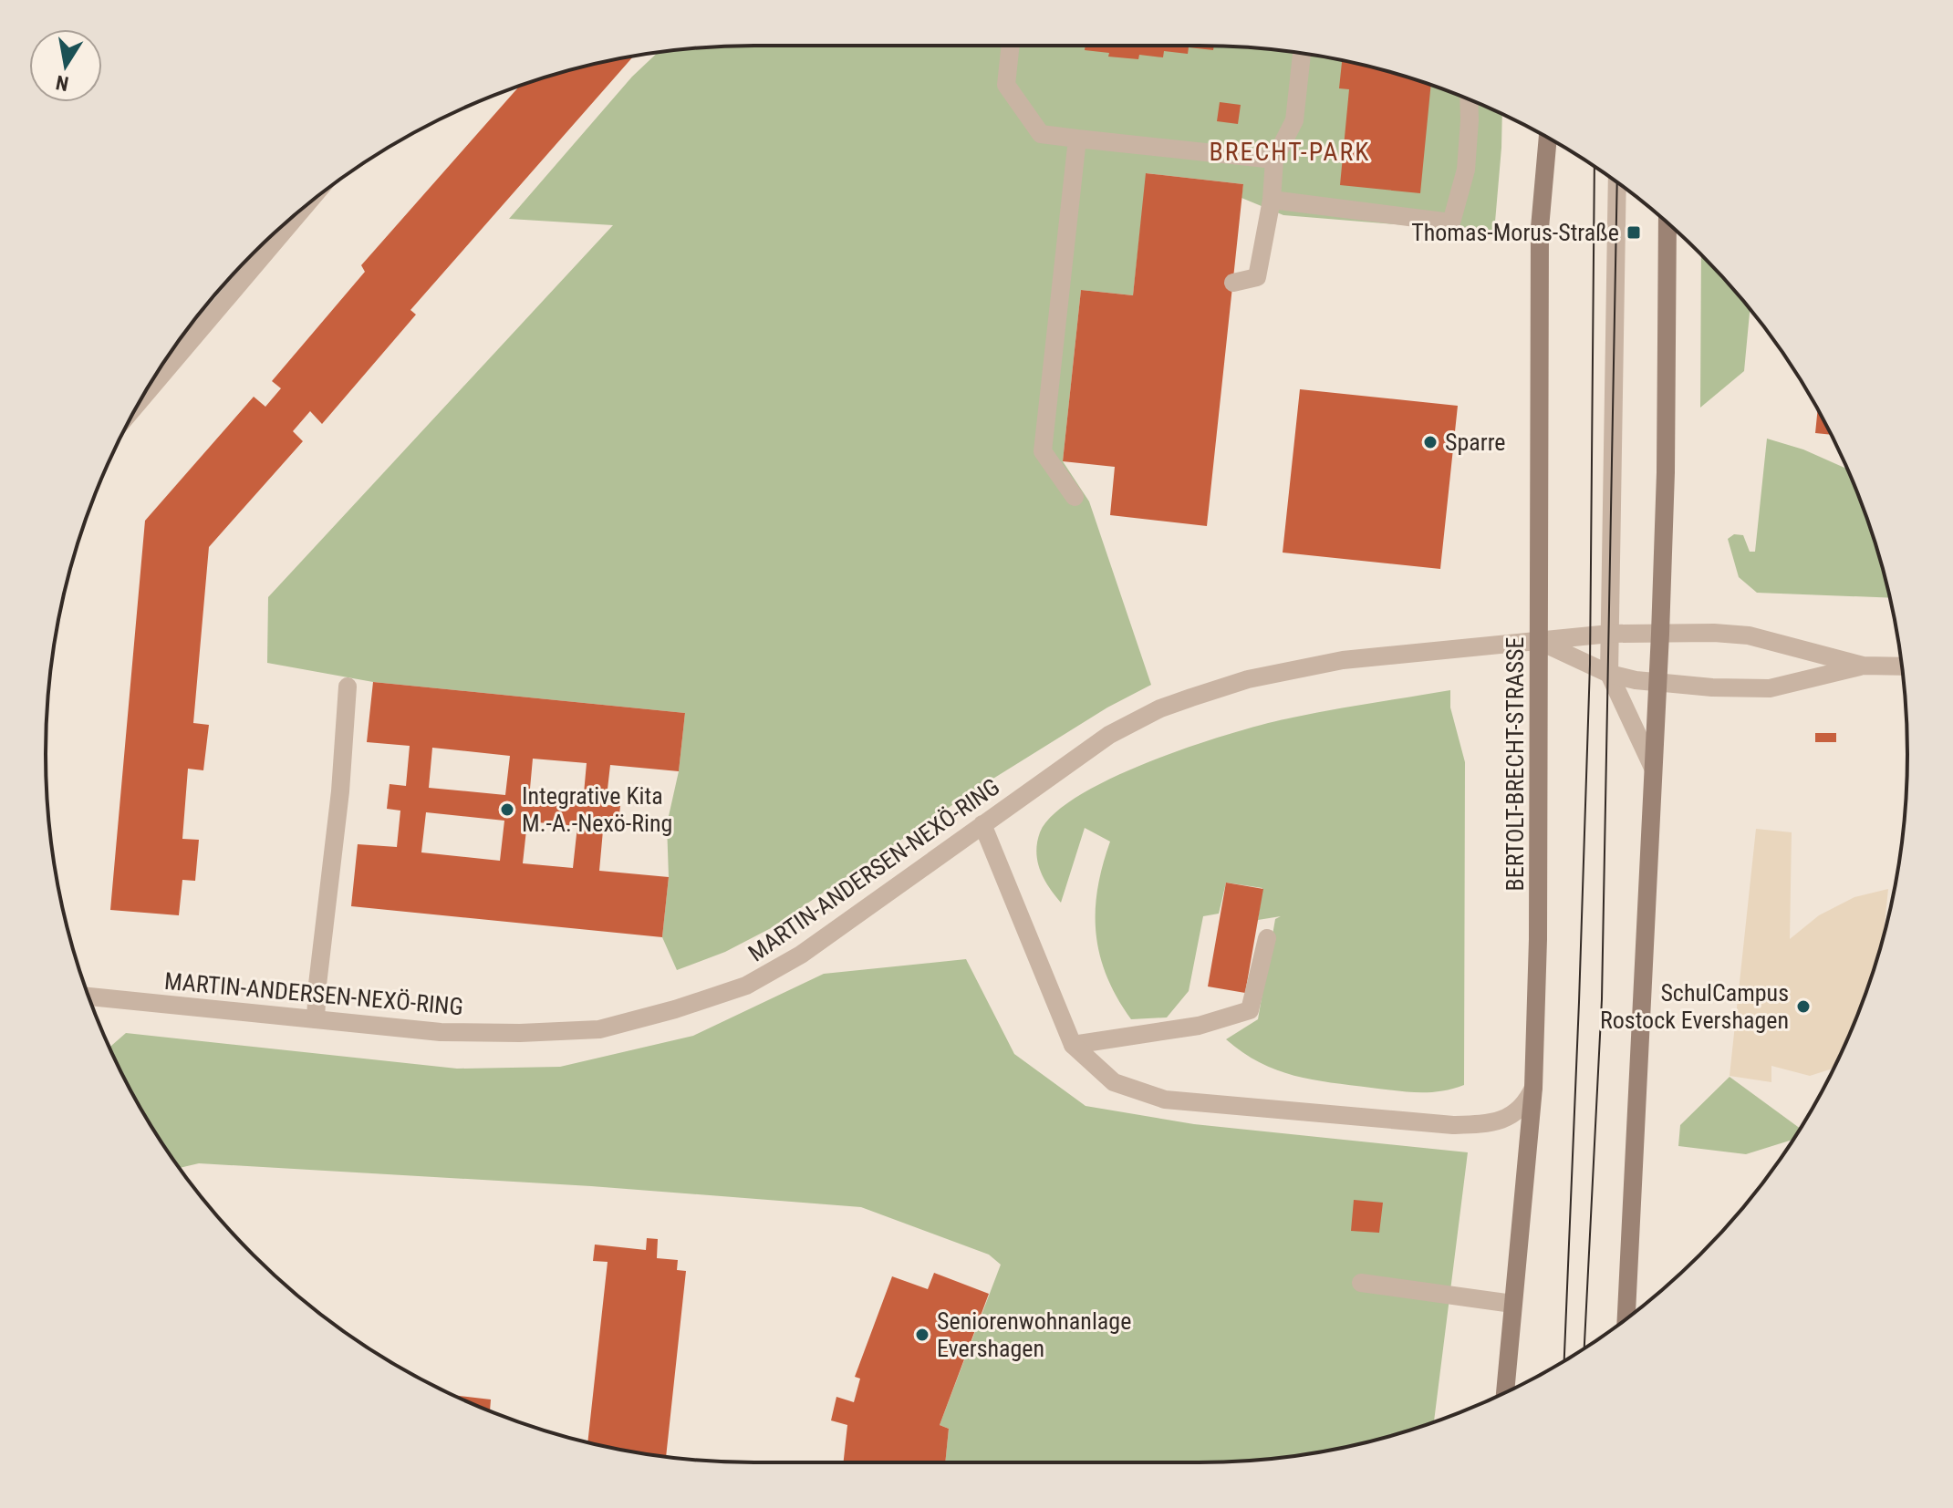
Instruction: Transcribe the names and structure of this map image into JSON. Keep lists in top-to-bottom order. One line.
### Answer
{"streets":{"main road":["BERTOLT-BRECHT-STRASSE"],"street":["MARTIN-ANDERSEN-NEXÖ-RING"]},"crossings":[["BERTOLT-BRECHT-STRASSE","MARTIN-ANDERSEN-NEXÖ-RING"]],"districts":["BRECHT-PARK"],"places":{"transit":["Thomas-Morus-Straße"],"other":["Sparre","Integrative Kita M.-A.-Nexö-Ring","SchulCampus Rostock Evershagen","Seniorenwohnanlage Evershagen"]},"north":"bottom"}
